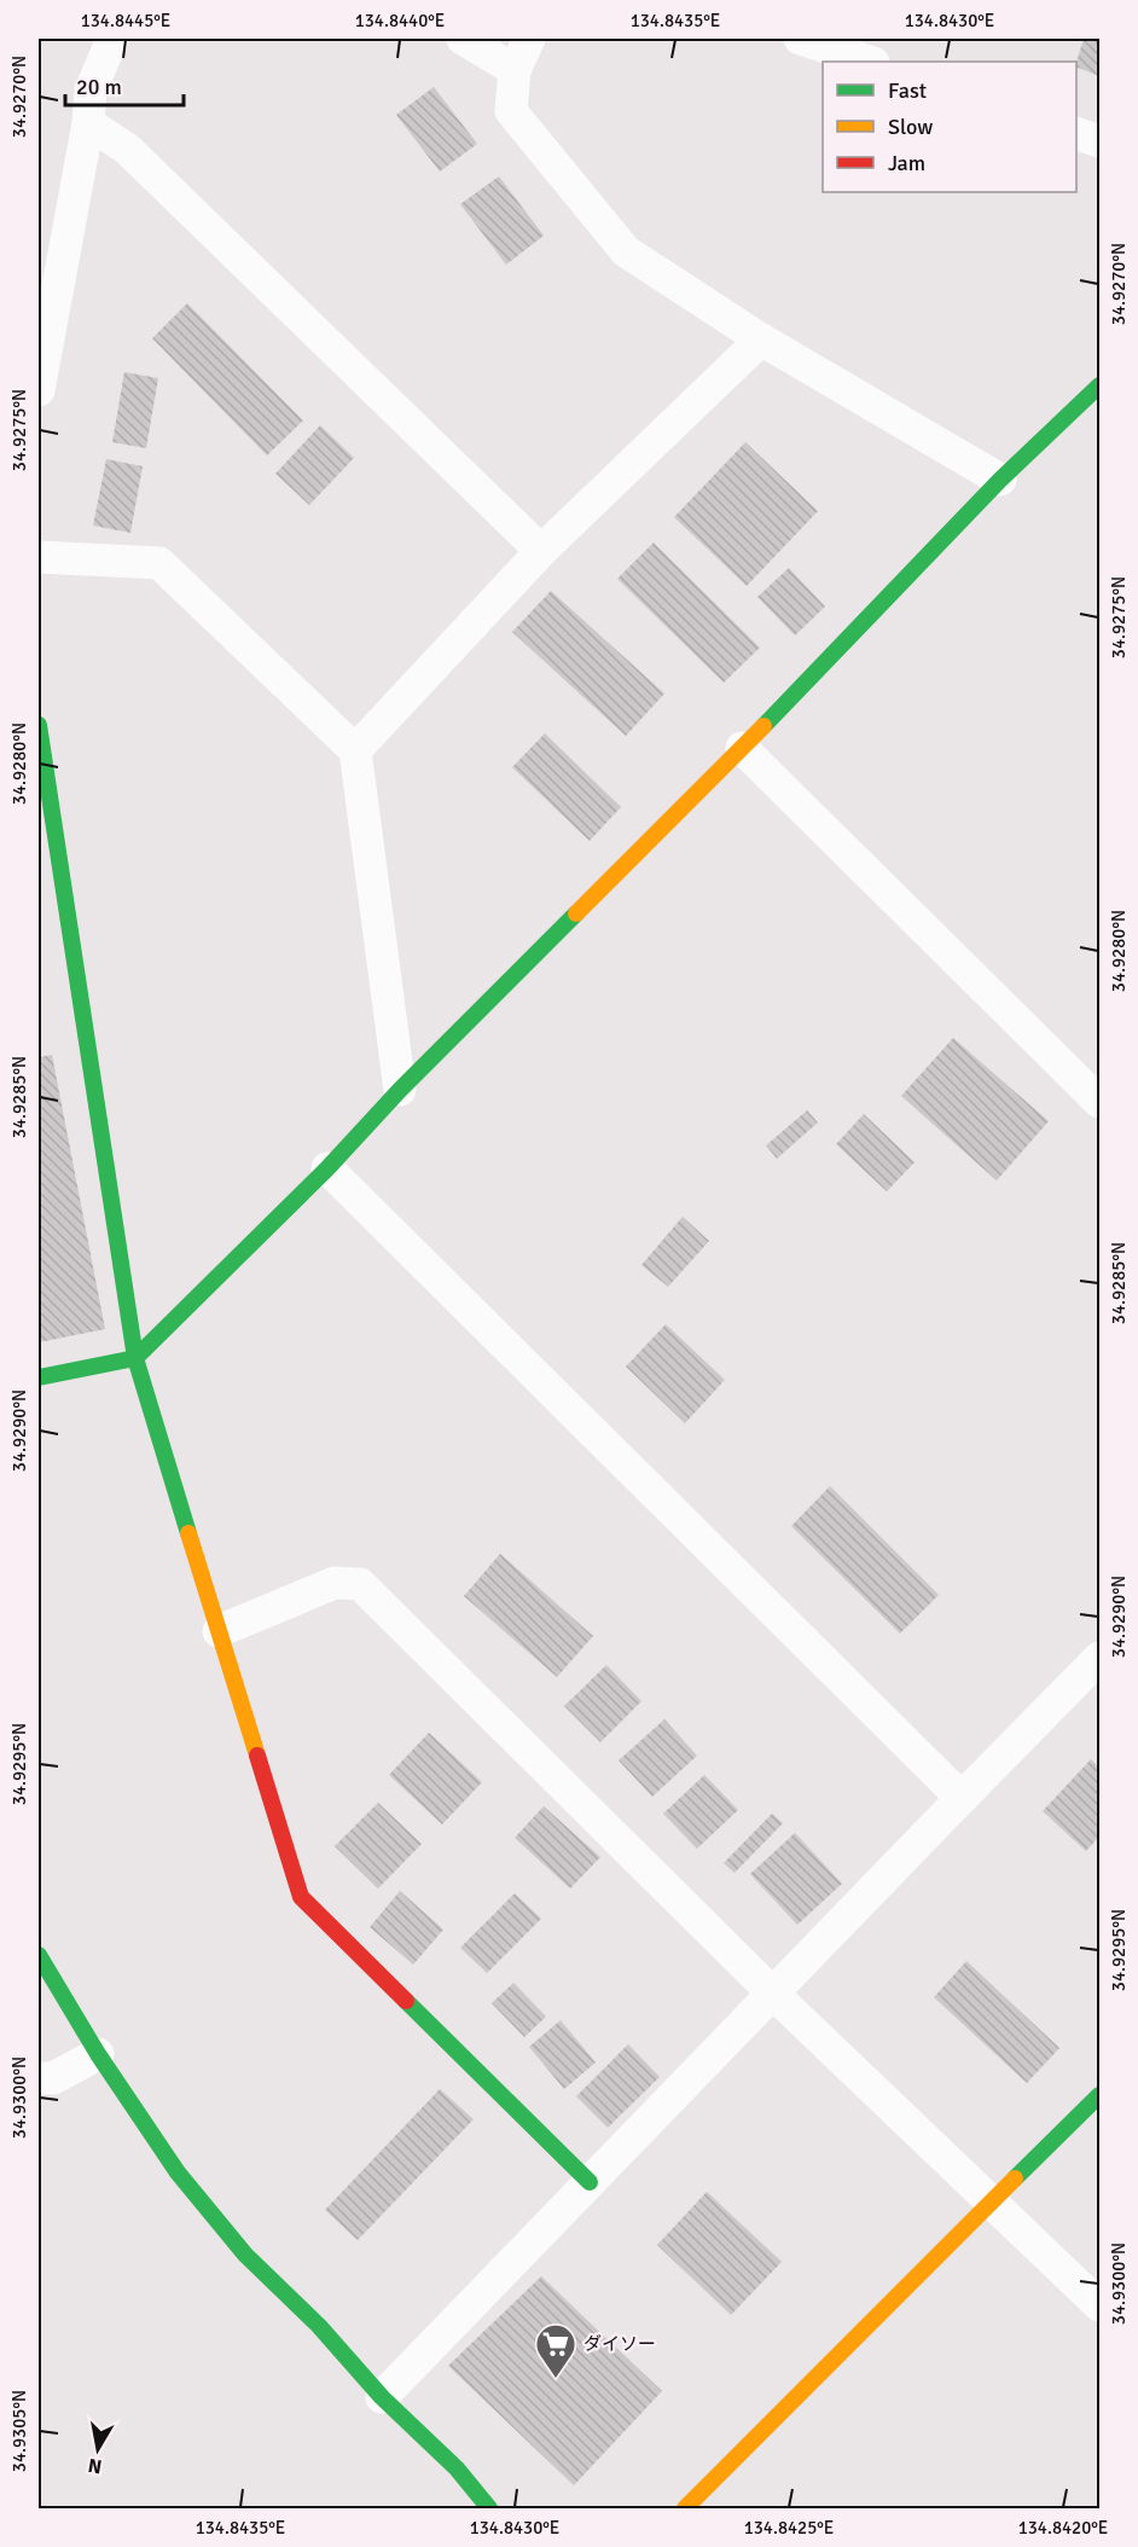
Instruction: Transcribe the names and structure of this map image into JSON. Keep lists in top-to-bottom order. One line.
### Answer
{"places":{"supermarket":["ダイソー"]},"legend":["Fast","Slow","Jam"],"scale_bar":"20 m","north":"bottom","coordinates":["134.8445°E","134.8440°E","134.8435°E","134.8430°E","34.9270°N","34.9275°N","34.9280°N","34.9285°N","34.9290°N","34.9295°N","34.9300°N","34.9305°N","134.8425°E","134.8420°E"]}
